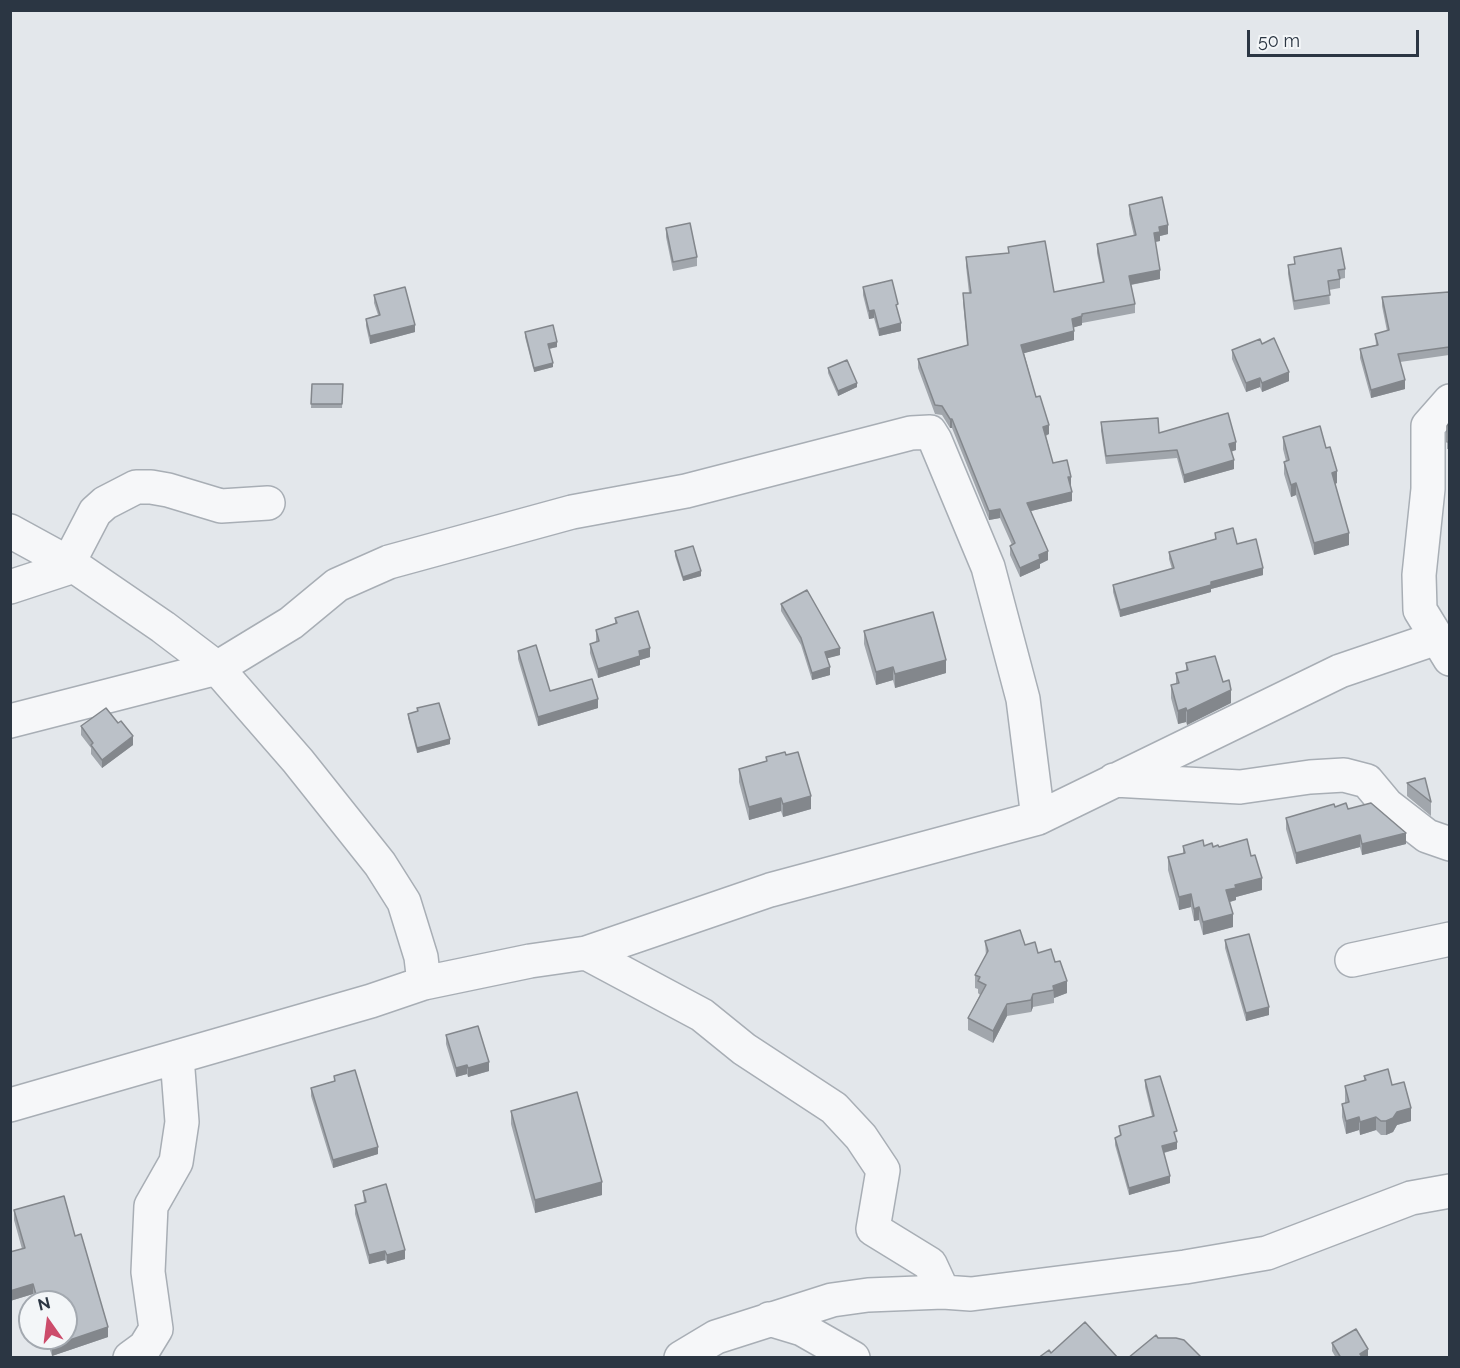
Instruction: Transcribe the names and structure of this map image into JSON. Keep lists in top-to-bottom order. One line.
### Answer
{"scale_bar":"50 m","north":"top"}
